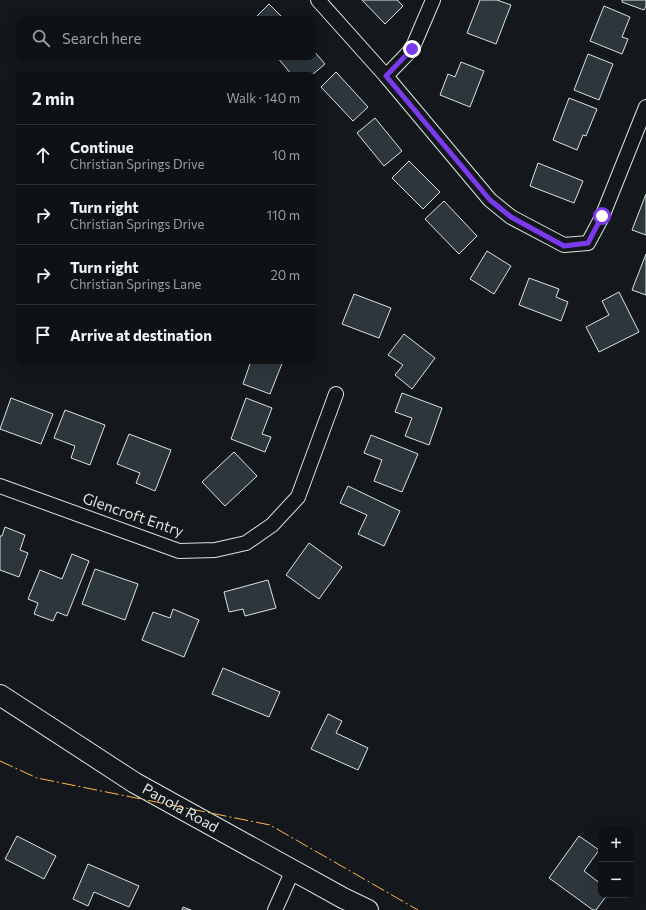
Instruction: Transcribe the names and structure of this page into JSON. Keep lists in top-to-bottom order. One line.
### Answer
{"streets":{"main road":["Panola Road"],"street":["Glencroft Entry"]},"page":{"search":"Search here","heading":["2 min","Walk · 140 m"],"list":[["Continue","Christian Springs Drive","10 m"],["Turn right","Christian Springs Drive","110 m"],["Turn right","Christian Springs Lane","20 m"],"Arrive at destination"],"map_buttons":["+","−"]}}
